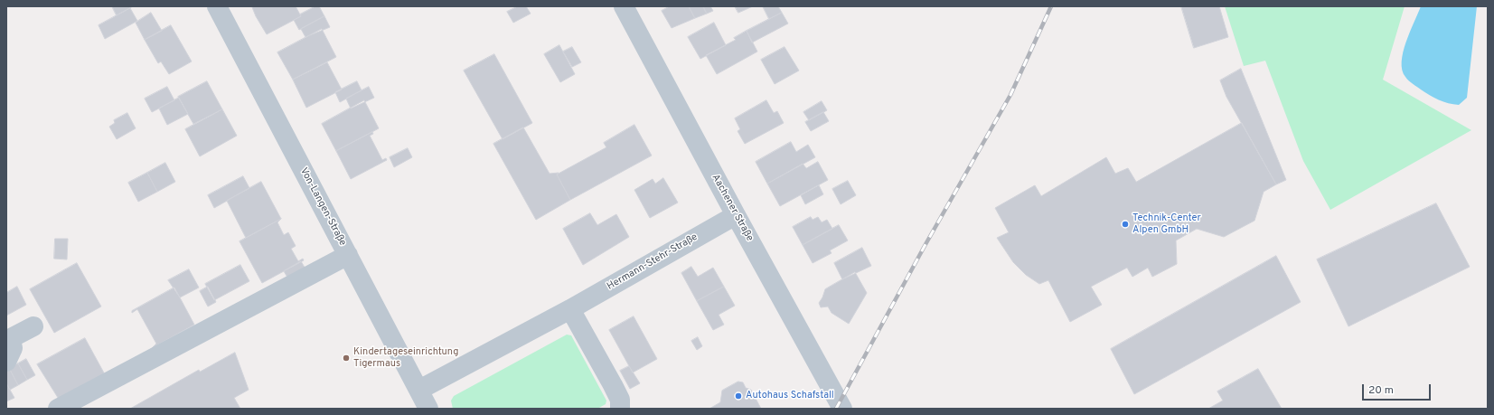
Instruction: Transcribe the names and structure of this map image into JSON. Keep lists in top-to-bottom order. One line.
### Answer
{"streets":{"street":["Von-Langen-Straße","Aachener Straße","Hermann-Stehr-Straße"]},"crossings":[["Von-Langen-Straße","Hermann-Stehr-Straße"],["Aachener Straße","Hermann-Stehr-Straße"]],"places":["Technik-Center Alpen GmbH","Kindertageseinrichtung Tigermaus","Autohaus Schafstall"],"scale_bar":"20 m"}
